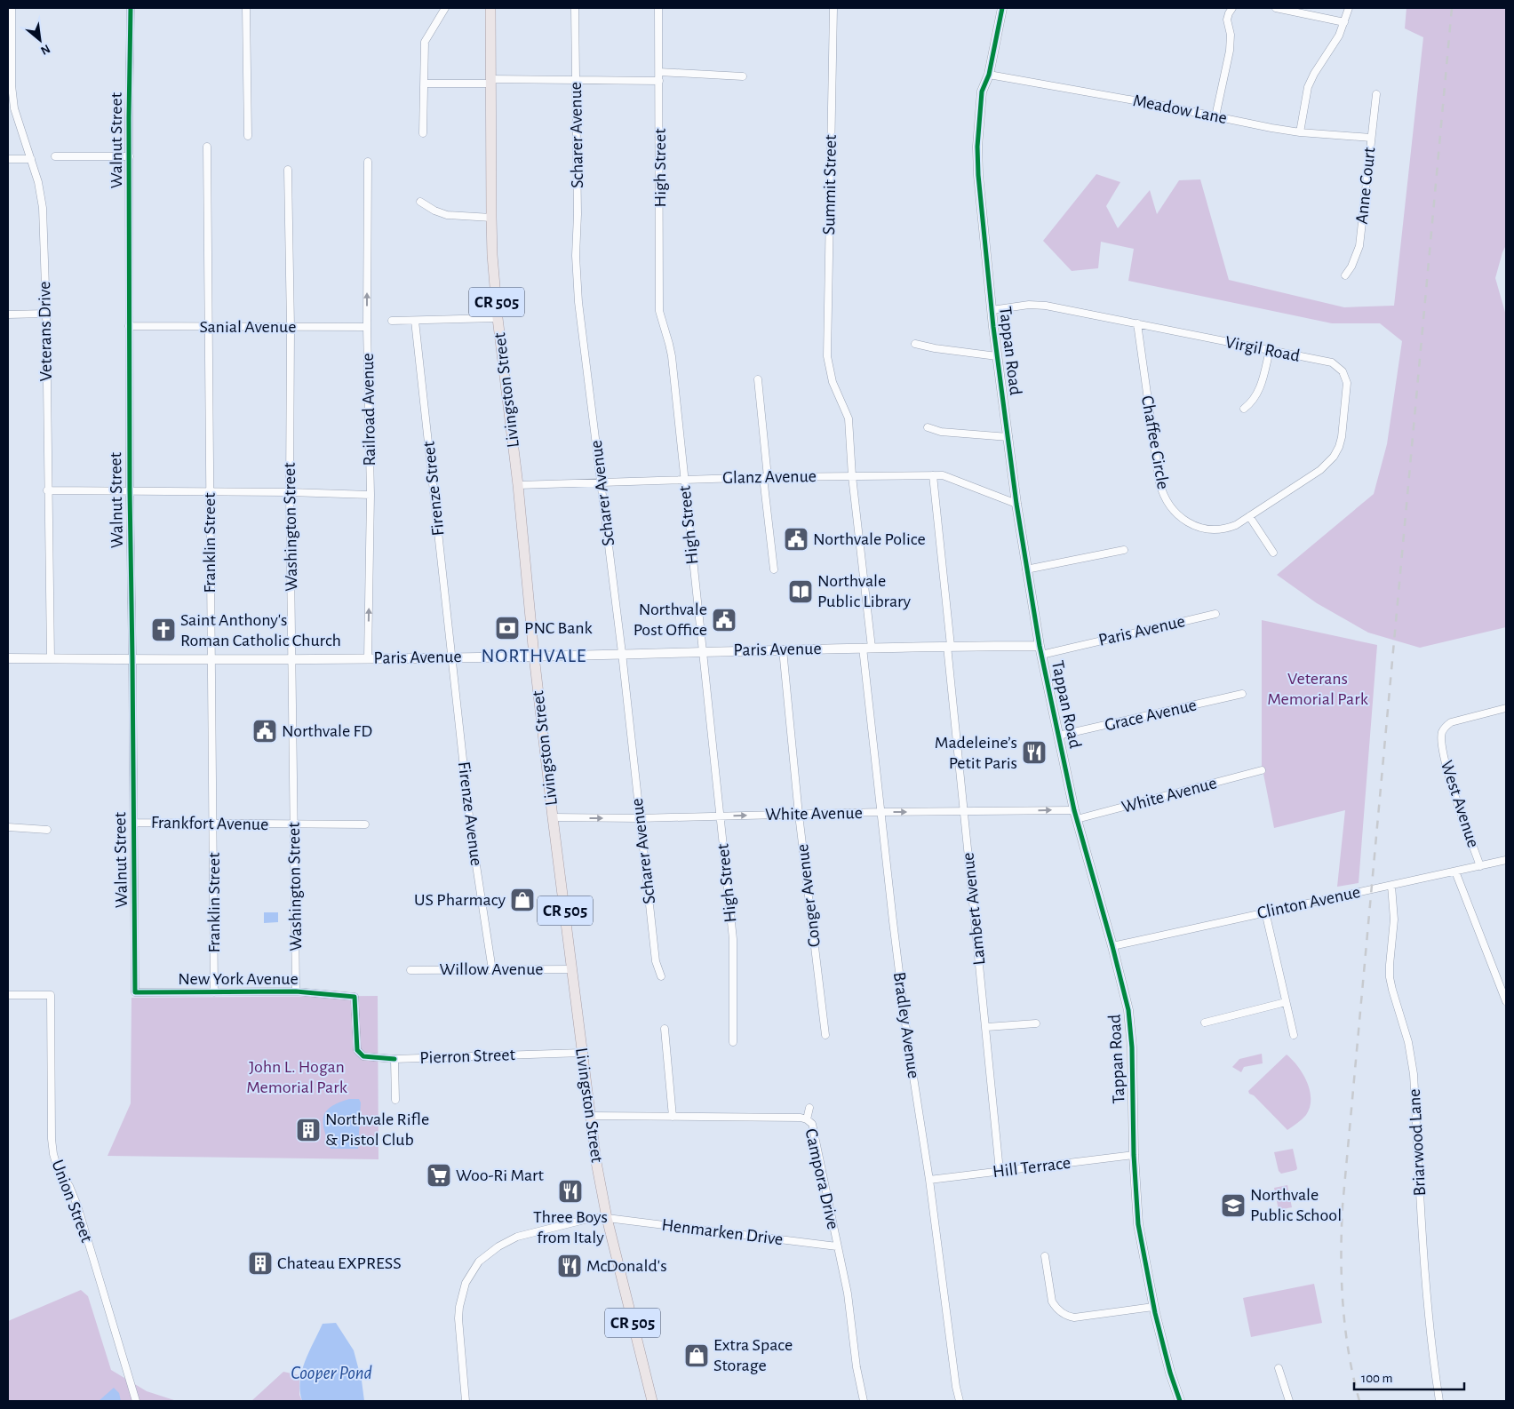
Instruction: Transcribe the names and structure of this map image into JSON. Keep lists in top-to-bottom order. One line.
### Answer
{"streets":{"main road":["CR 505","Livingston Street"],"street":["Meadow Lane","Scharer Avenue","Walnut Street","High Street","Summit Street","Anne Court","Sanial Avenue","Veterans Drive","Virgil Road","Tappan Road","Railroad Avenue","Chaffee Circle","Glanz Avenue","Firenze Street","Washington Street","Franklin Street","Paris Avenue","Grace Avenue","White Avenue","West Avenue","Firenze Avenue","Frankfort Avenue","Conger Avenue","Clinton Avenue","Lambert Avenue","Willow Avenue","New York Avenue","Bradley Avenue","Pierron Street","Briarwood Lane","Hill Terrace","Campora Drive","Union Street","Henmarken Drive"]},"crossings":[["Meadow Lane","Anne Court"],["Meadow Lane","Tappan Road"],["Scharer Avenue","Glanz Avenue"],["Scharer Avenue","Paris Avenue"],["Scharer Avenue","White Avenue"],["Walnut Street","Sanial Avenue"],["Walnut Street","Paris Avenue"],["Walnut Street","Frankfort Avenue"],["Walnut Street","New York Avenue"],["High Street","Glanz Avenue"],["High Street","Paris Avenue"],["High Street","White Avenue"],["Summit Street","Bradley Avenue"],["Sanial Avenue","Railroad Avenue"],["Sanial Avenue","Washington Street"],["Sanial Avenue","Franklin Street"],["Veterans Drive","Paris Avenue"],["Virgil Road","Tappan Road"],["Virgil Road","Chaffee Circle"],["Tappan Road","Glanz Avenue"],["Tappan Road","Paris Avenue"],["Tappan Road","Grace Avenue"],["Tappan Road","White Avenue"],["Tappan Road","Clinton Avenue"],["Tappan Road","Hill Terrace"],["Livingston Street","Glanz Avenue"],["Livingston Street","Paris Avenue"],["Livingston Street","White Avenue"],["Livingston Street","Willow Avenue"],["Livingston Street","Pierron Street"],["Livingston Street","Campora Drive"],["Livingston Street","Henmarken Drive"],["Railroad Avenue","Paris Avenue"],["Glanz Avenue","Lambert Avenue"],["Glanz Avenue","Bradley Avenue"],["Firenze Street","Paris Avenue"],["Firenze Street","Firenze Avenue"],["Washington Street","Paris Avenue"],["Washington Street","Frankfort Avenue"],["Washington Street","New York Avenue"],["Franklin Street","Paris Avenue"],["Franklin Street","Frankfort Avenue"],["Franklin Street","New York Avenue"],["Paris Avenue","Firenze Avenue"],["Paris Avenue","Conger Avenue"],["Paris Avenue","Lambert Avenue"],["Paris Avenue","Bradley Avenue"],["White Avenue","Conger Avenue"],["White Avenue","Lambert Avenue"],["White Avenue","Bradley Avenue"],["West Avenue","Clinton Avenue"],["Firenze Avenue","Willow Avenue"],["Clinton Avenue","Briarwood Lane"],["Lambert Avenue","Hill Terrace"],["New York Avenue","Pierron Street"],["Bradley Avenue","Hill Terrace"],["Campora Drive","Henmarken Drive"]],"one_way":["Railroad Avenue","White Avenue"],"districts":["NORTHVALE"],"water":["Cooper Pond"],"parks":["Veterans Memorial Park","John L. Hogan Memorial Park"],"places":{"public building":["Northvale Police","Northvale Post Office","Northvale FD"],"library":["Northvale Public Library"],"bank":["PNC Bank"],"church":["Saint Anthony's Roman Catholic Church"],"restaurant":["Madeleine’s Petit Paris","Three Boys from Italy","McDonald's"],"shop":["US Pharmacy","Extra Space Storage"],"building":["Northvale Rifle & Pistol Club","Chateau EXPRESS"],"supermarket":["Woo-Ri Mart"],"school or university":["Northvale Public School"]},"scale_bar":"100 m","north":"bottom right"}
